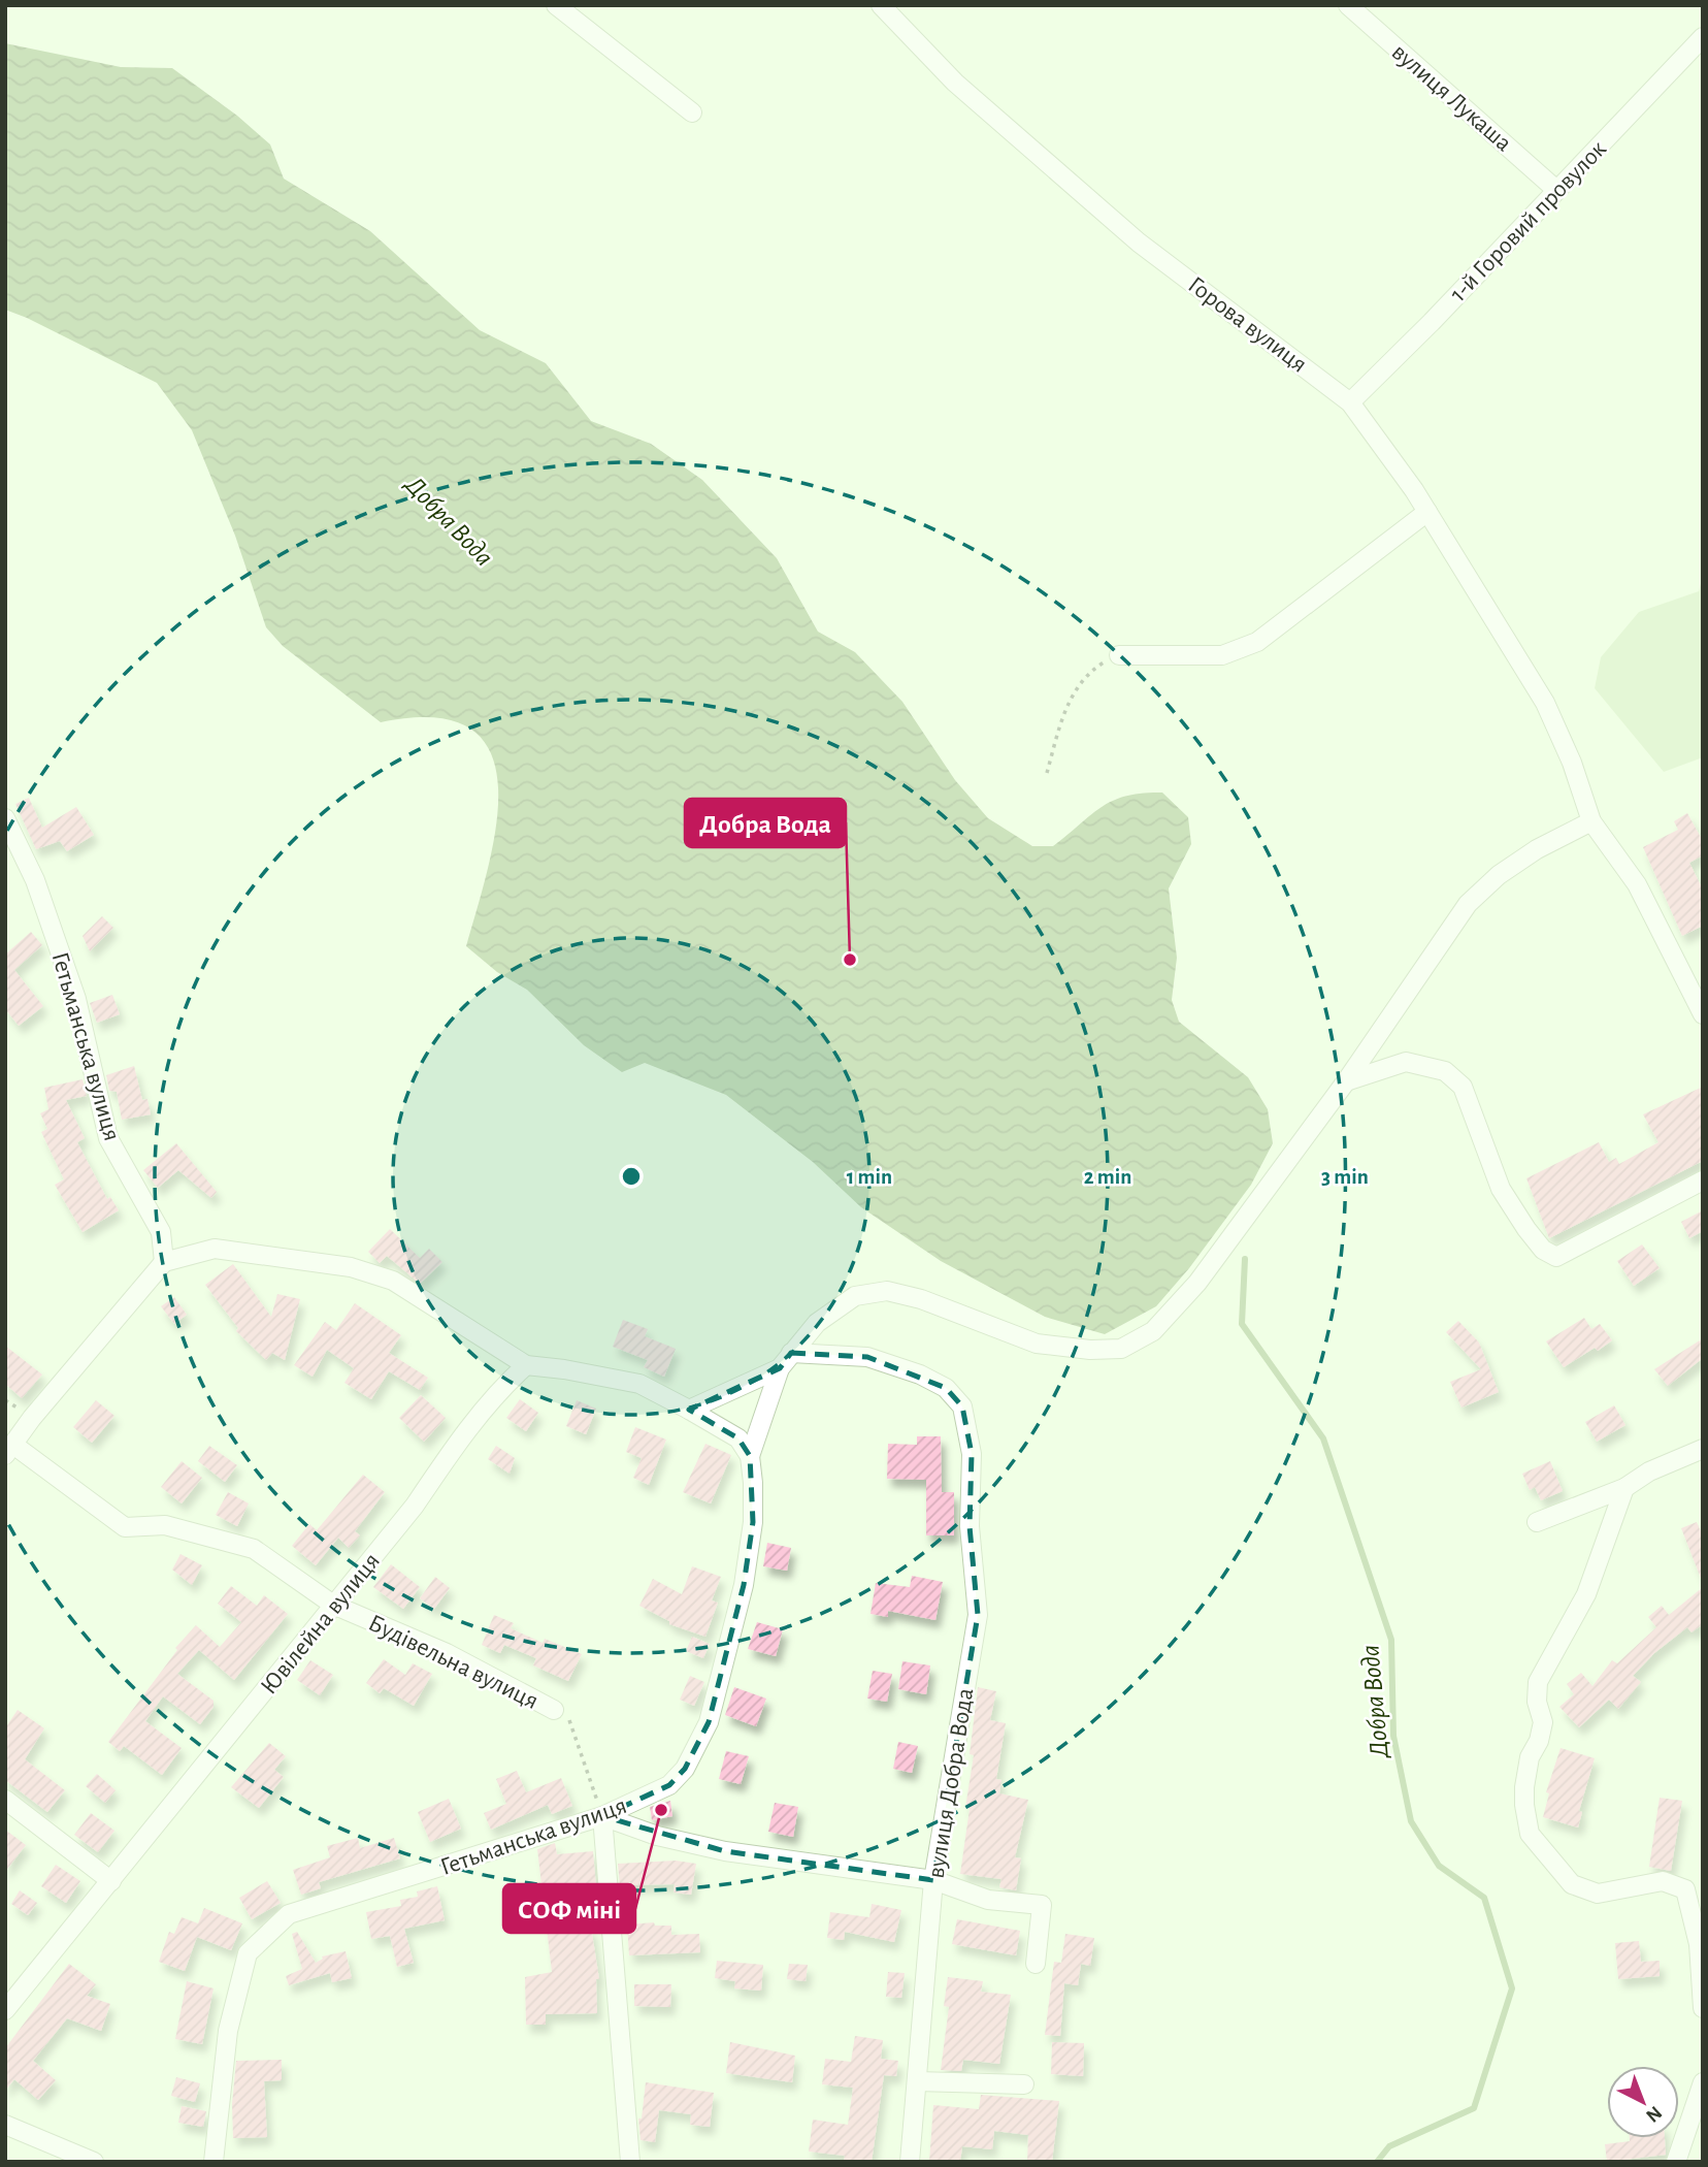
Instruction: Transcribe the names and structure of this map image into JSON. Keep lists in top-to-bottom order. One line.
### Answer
{"streets":{"street":["вулиця Лукаша","1-й Горовий провулок","Горова вулиця","Гетьманська вулиця","Ювілейна вулиця","Будівельна вулиця","вулиця Добра Вода"]},"crossings":[["вулиця Лукаша","1-й Горовий провулок"],["1-й Горовий провулок","Горова вулиця"],["Ювілейна вулиця","Будівельна вулиця"]],"water":["Добра Вода"],"places":["Добра Вода","СОФ міні"],"north":"bottom right","rings":["1 min","2 min","3 min"]}
